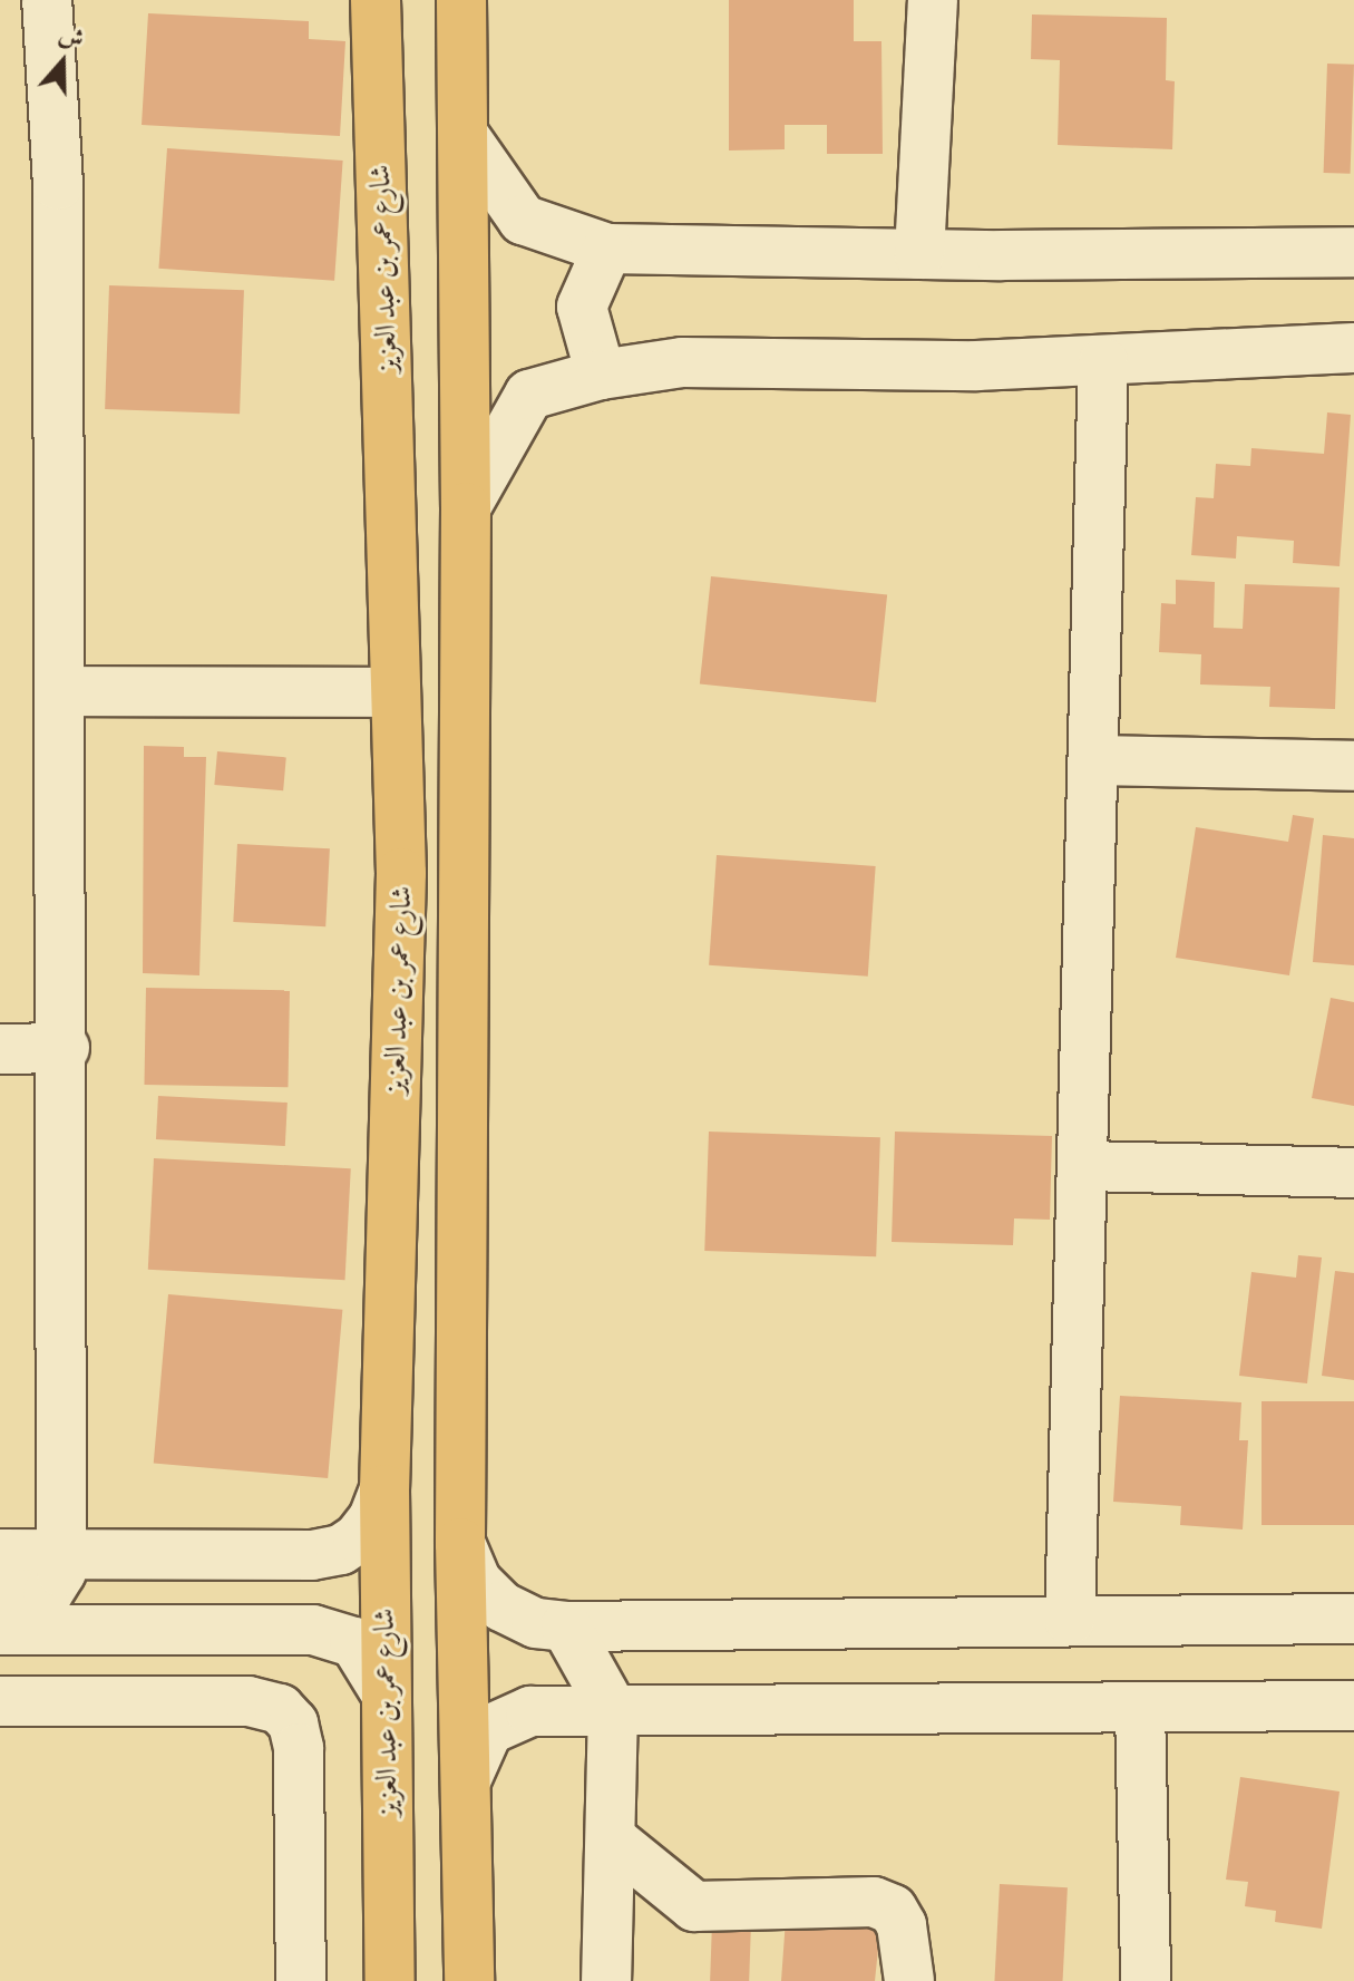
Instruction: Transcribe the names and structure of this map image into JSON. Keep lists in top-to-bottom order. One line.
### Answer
{"streets":{"main road":["شارع عمر بن عبد العزيز"]},"north":"top"}
